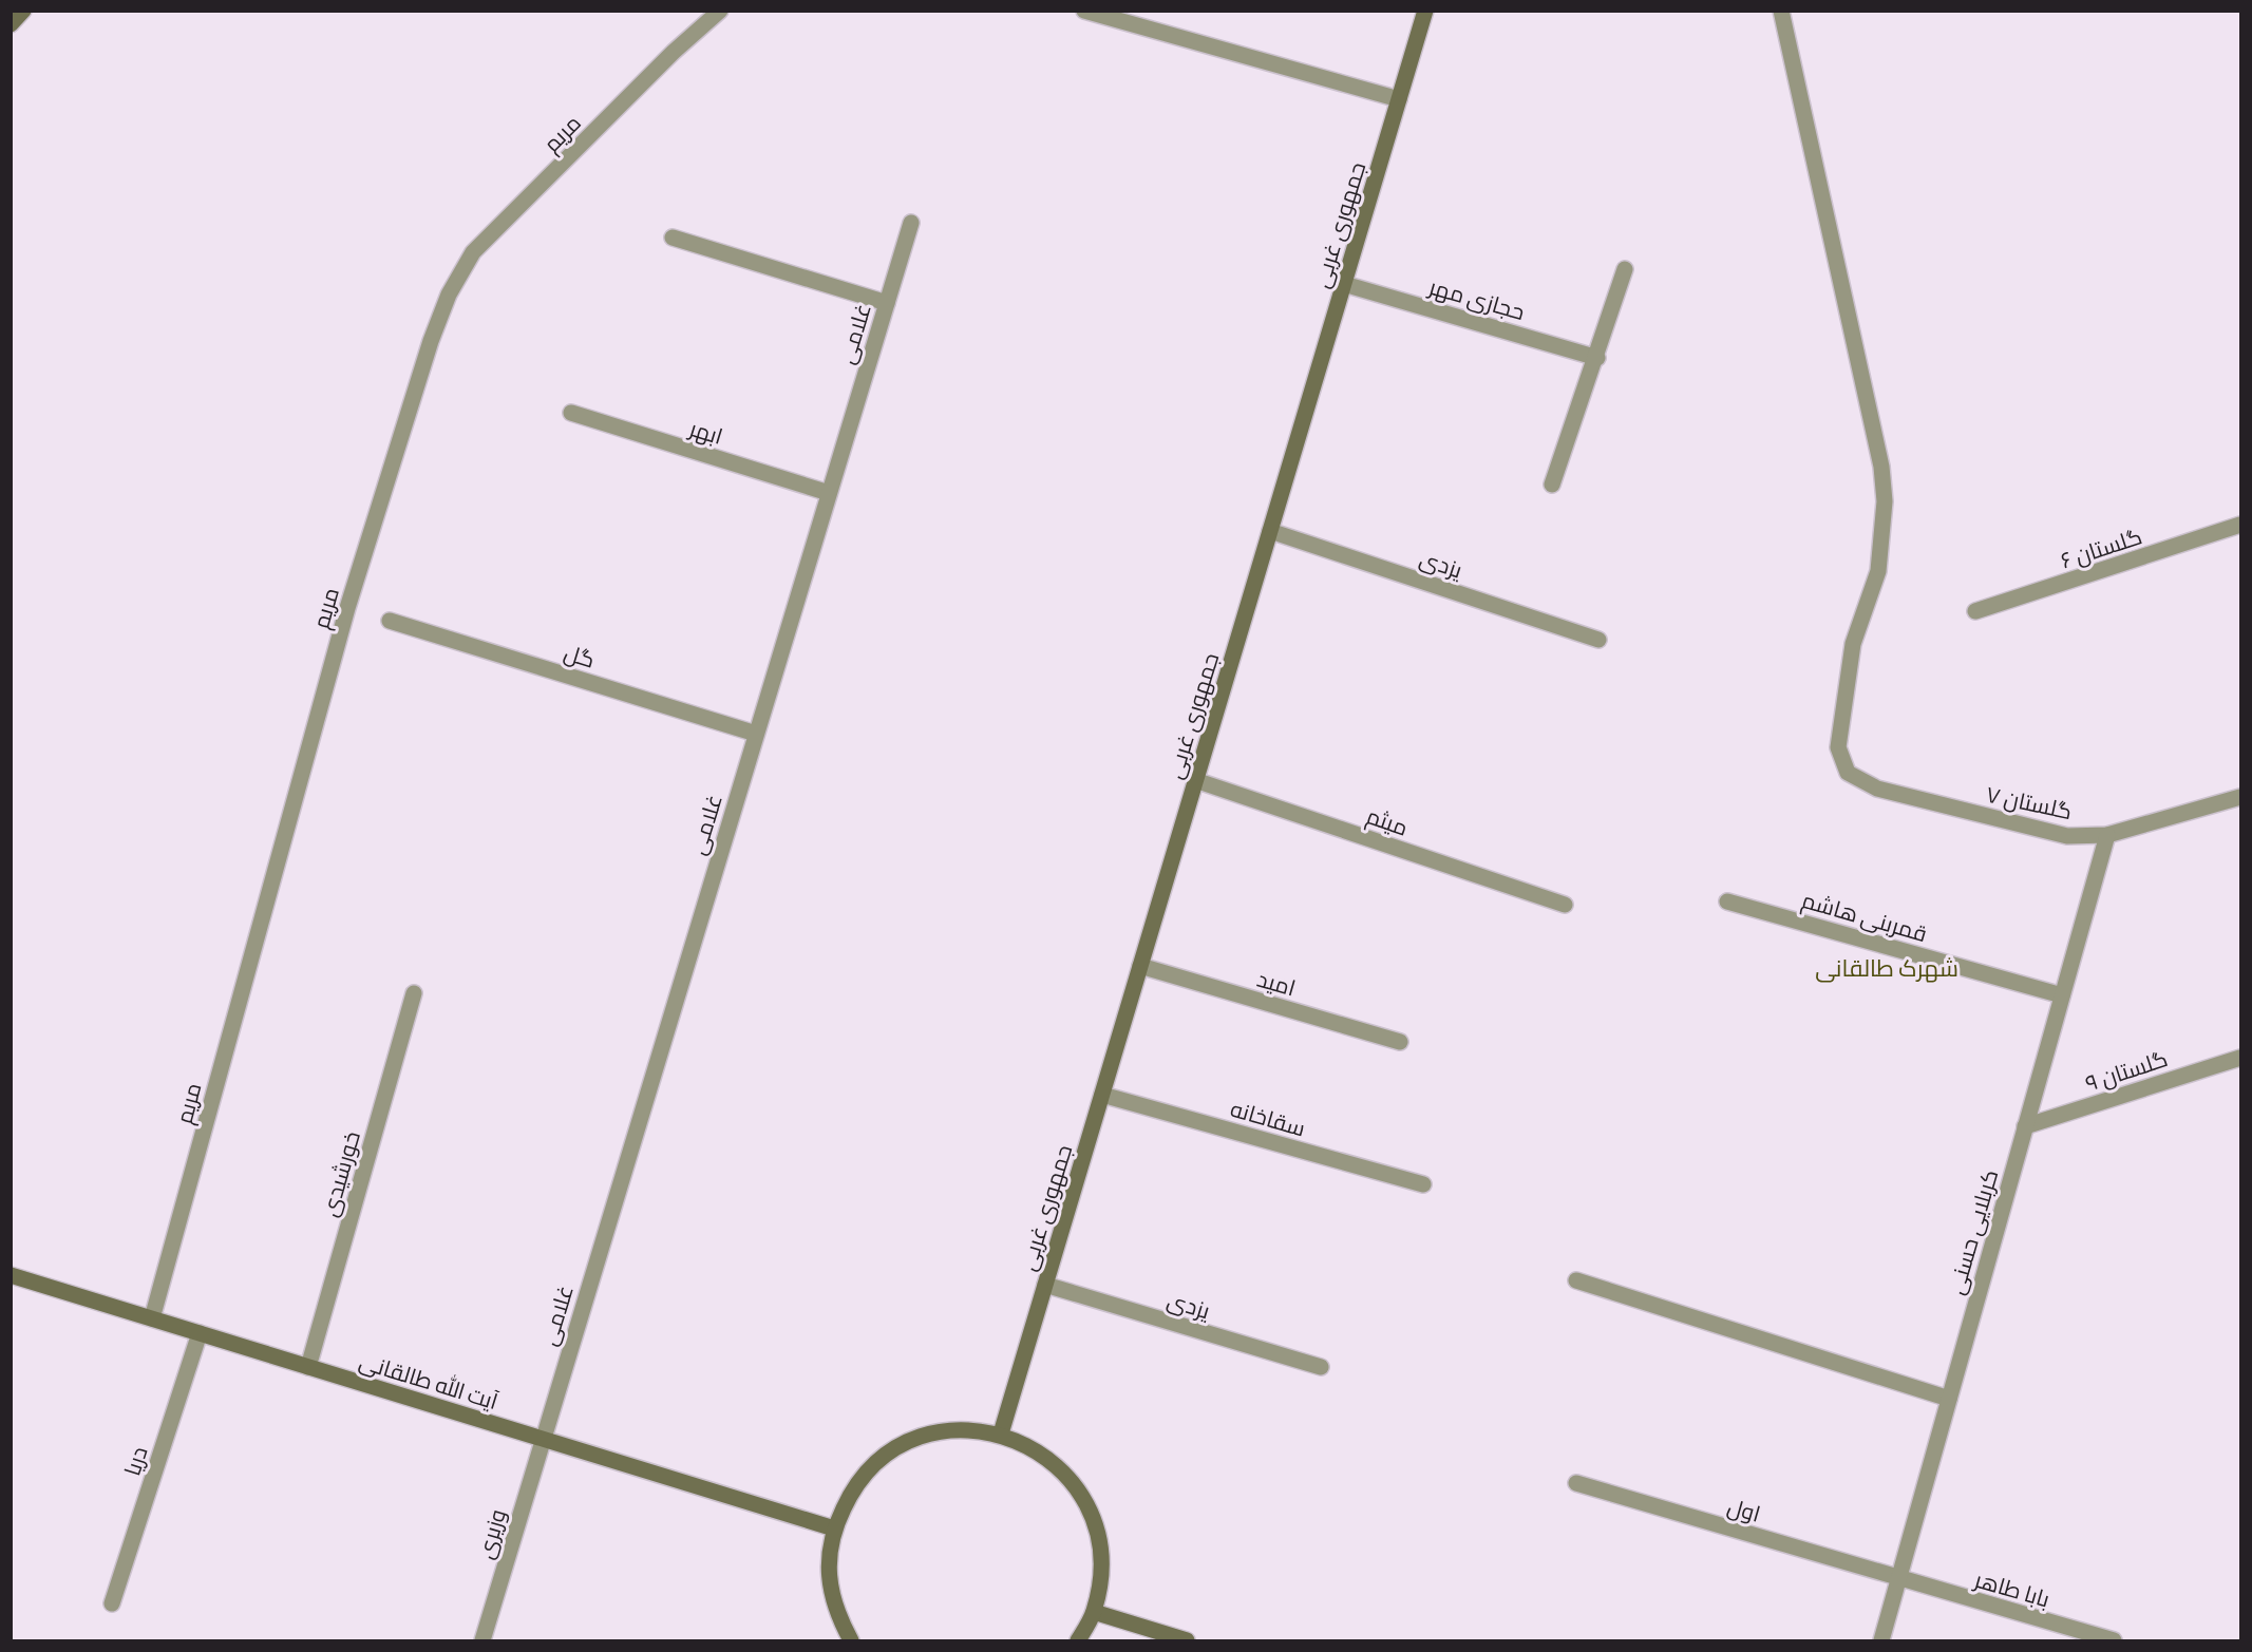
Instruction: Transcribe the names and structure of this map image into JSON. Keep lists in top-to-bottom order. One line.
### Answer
{"streets":{"street":["مریم","جمهوری غربی","حجازی مهر","غلامی","ابهر","گلستان ۶","یزدی","گل","گلستان ۷","میثم","قمربنی هاشم","امید","گلستان ۹","سقاخانه","خورشیدی","کربلایی حسنی","آیت الله طالقانی","دریا","اول","وزیری","بابا طاهر"]},"crossings":[["مریم","آیت الله طالقانی"],["جمهوری غربی","حجازی مهر"],["جمهوری غربی","یزدی"],["جمهوری غربی","میثم"],["جمهوری غربی","امید"],["جمهوری غربی","سقاخانه"],["غلامی","ابهر"],["غلامی","گل"],["غلامی","آیت الله طالقانی"],["غلامی","وزیری"],["گلستان ۷","کربلایی حسنی"],["قمربنی هاشم","کربلایی حسنی"],["گلستان ۹","کربلایی حسنی"],["خورشیدی","آیت الله طالقانی"],["کربلایی حسنی","اول"],["کربلایی حسنی","بابا طاهر"],["آیت الله طالقانی","دریا"],["آیت الله طالقانی","وزیری"],["اول","بابا طاهر"]],"districts":["شهرک طالقانی"]}
